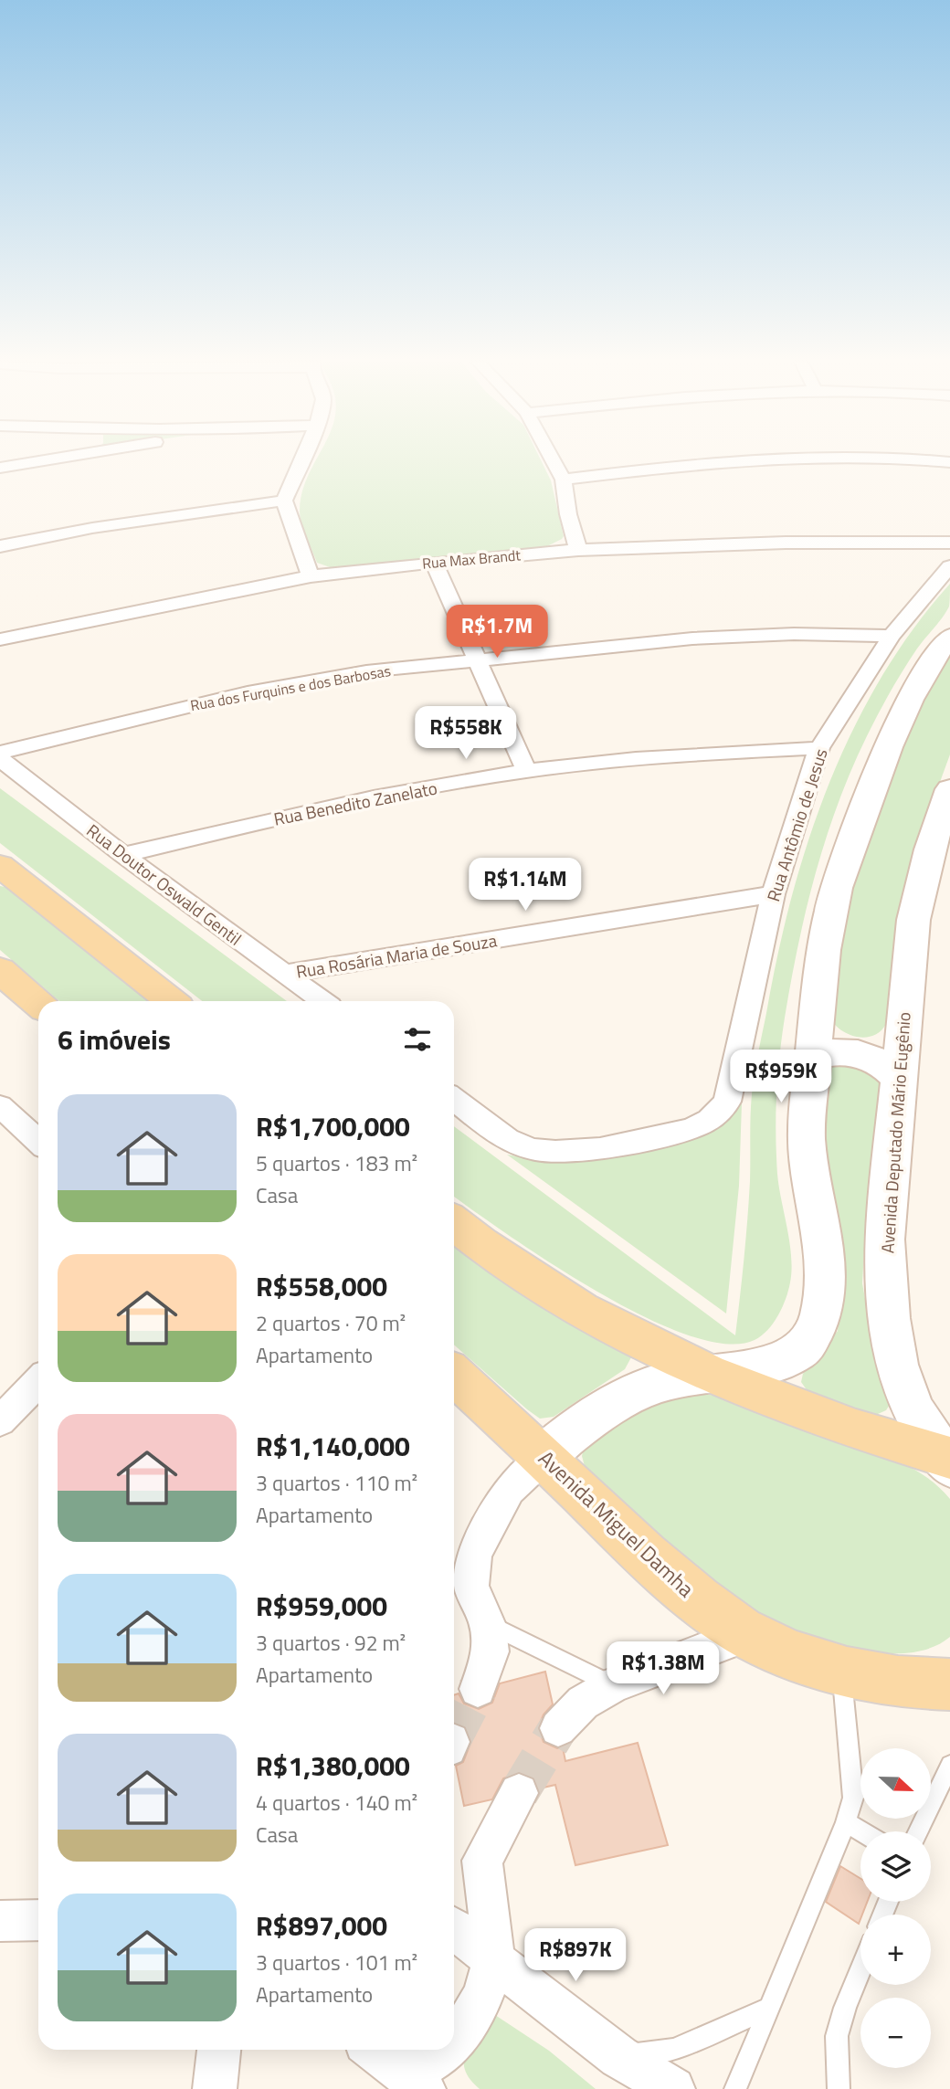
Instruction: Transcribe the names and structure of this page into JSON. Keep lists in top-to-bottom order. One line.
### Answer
{"streets":{"main road":["Avenida Miguel Damha"],"street":["Rua Max Brandt","Rua dos Furquins e dos Barbosas","Rua Benedito Zanelato","Rua Antômio de Jesus","Rua Doutor Oswald Gentil","Rua Rosária Maria de Souza","Avenida Deputado Mário Eugênio"]},"crossings":[["Rua dos Furquins e dos Barbosas","Rua Antômio de Jesus"],["Rua Benedito Zanelato","Rua Antômio de Jesus"],["Rua Benedito Zanelato","Rua Doutor Oswald Gentil"],["Rua Antômio de Jesus","Rua Rosária Maria de Souza"],["Rua Doutor Oswald Gentil","Rua Rosária Maria de Souza"]],"north":"right","page":{"price":["R$1.7M","R$558K","R$1.14M","R$959K","R$1.38M","R$897K"],"heading":"6 imóveis","list":[{"name":"R$1,700,000","note":"5 quartos · 183 m² · Casa"},{"name":"R$558,000","note":"2 quartos · 70 m² · Apartamento"},{"name":"R$1,140,000","note":"3 quartos · 110 m² · Apartamento"},{"name":"R$959,000","note":"3 quartos · 92 m² · Apartamento"},{"name":"R$1,380,000","note":"4 quartos · 140 m² · Casa"},{"name":"R$897,000","note":"3 quartos · 101 m² · Apartamento"}],"map_buttons":["+","−"]}}
